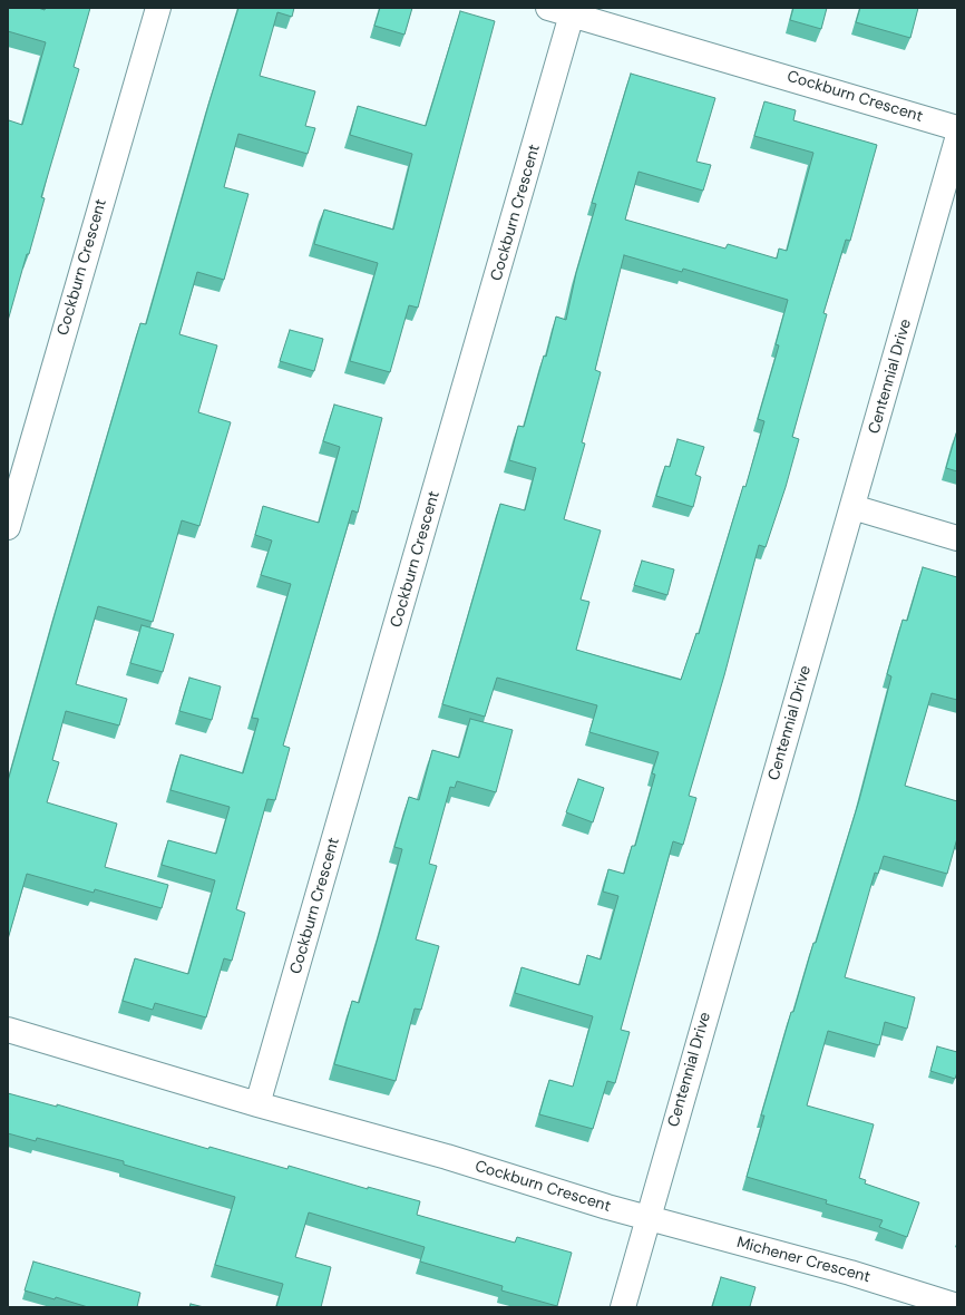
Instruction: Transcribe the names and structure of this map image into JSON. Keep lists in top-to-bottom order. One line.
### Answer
{"streets":{"street":["Cockburn Crescent","Centennial Drive","Michener Crescent"]},"crossings":[["Cockburn Crescent","Centennial Drive"],["Cockburn Crescent","Michener Crescent"],["Centennial Drive","Michener Crescent"]]}
